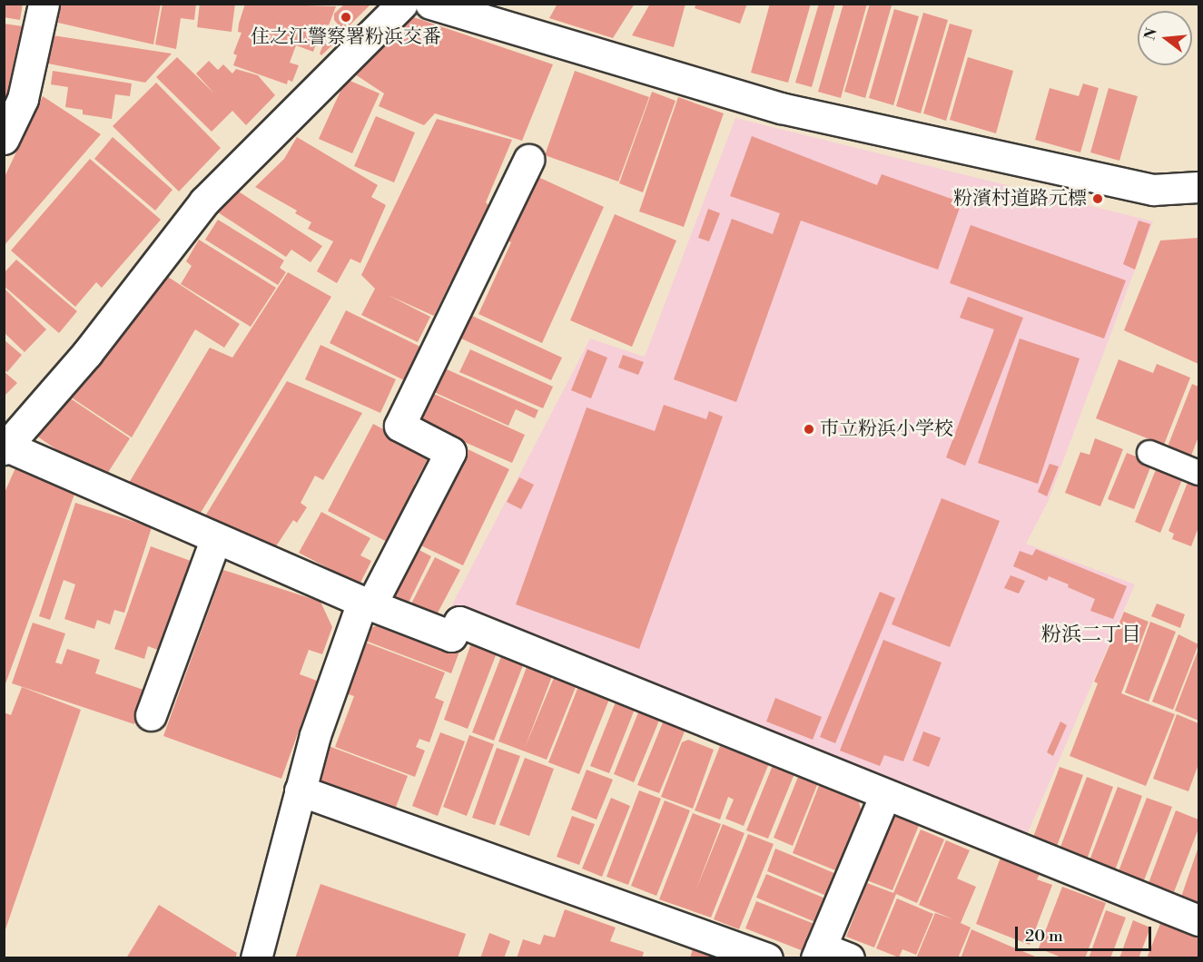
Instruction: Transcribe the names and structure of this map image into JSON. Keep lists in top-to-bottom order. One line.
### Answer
{"districts":["粉浜二丁目"],"places":["住之江警察署粉浜交番","粉濱村道路元標","市立粉浜小学校"],"scale_bar":"20 m","north":"left"}
